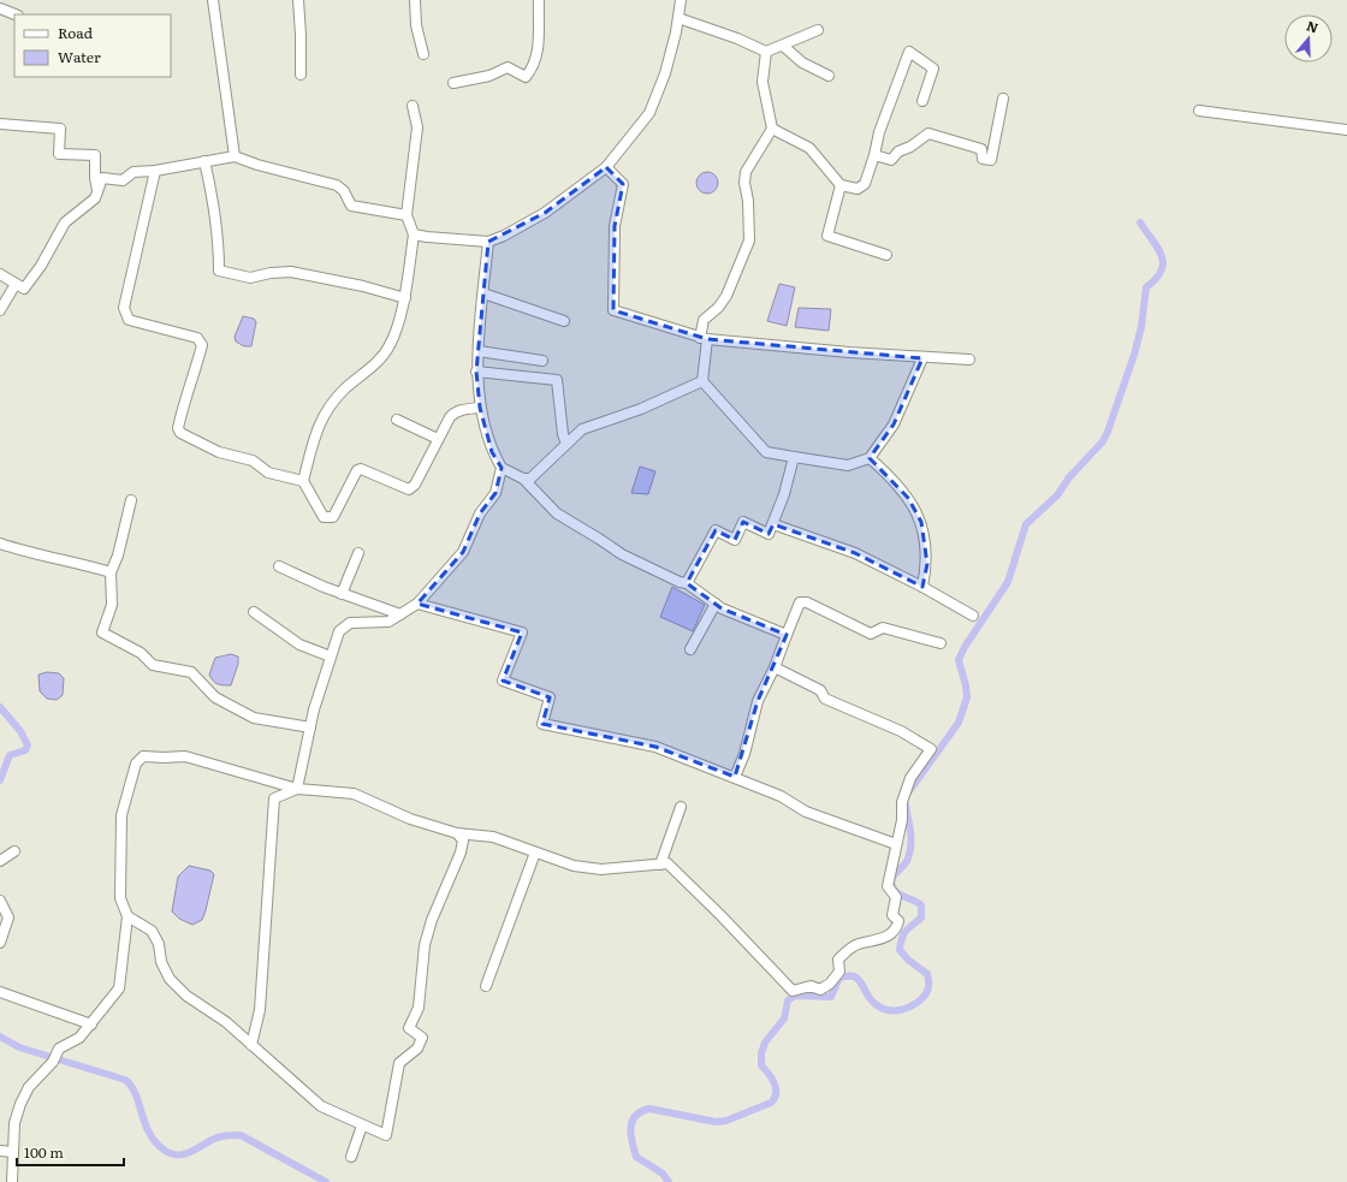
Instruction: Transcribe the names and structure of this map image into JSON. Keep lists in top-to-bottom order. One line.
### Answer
{"legend":["Road","Water"],"scale_bar":"100 m","north":"top"}
